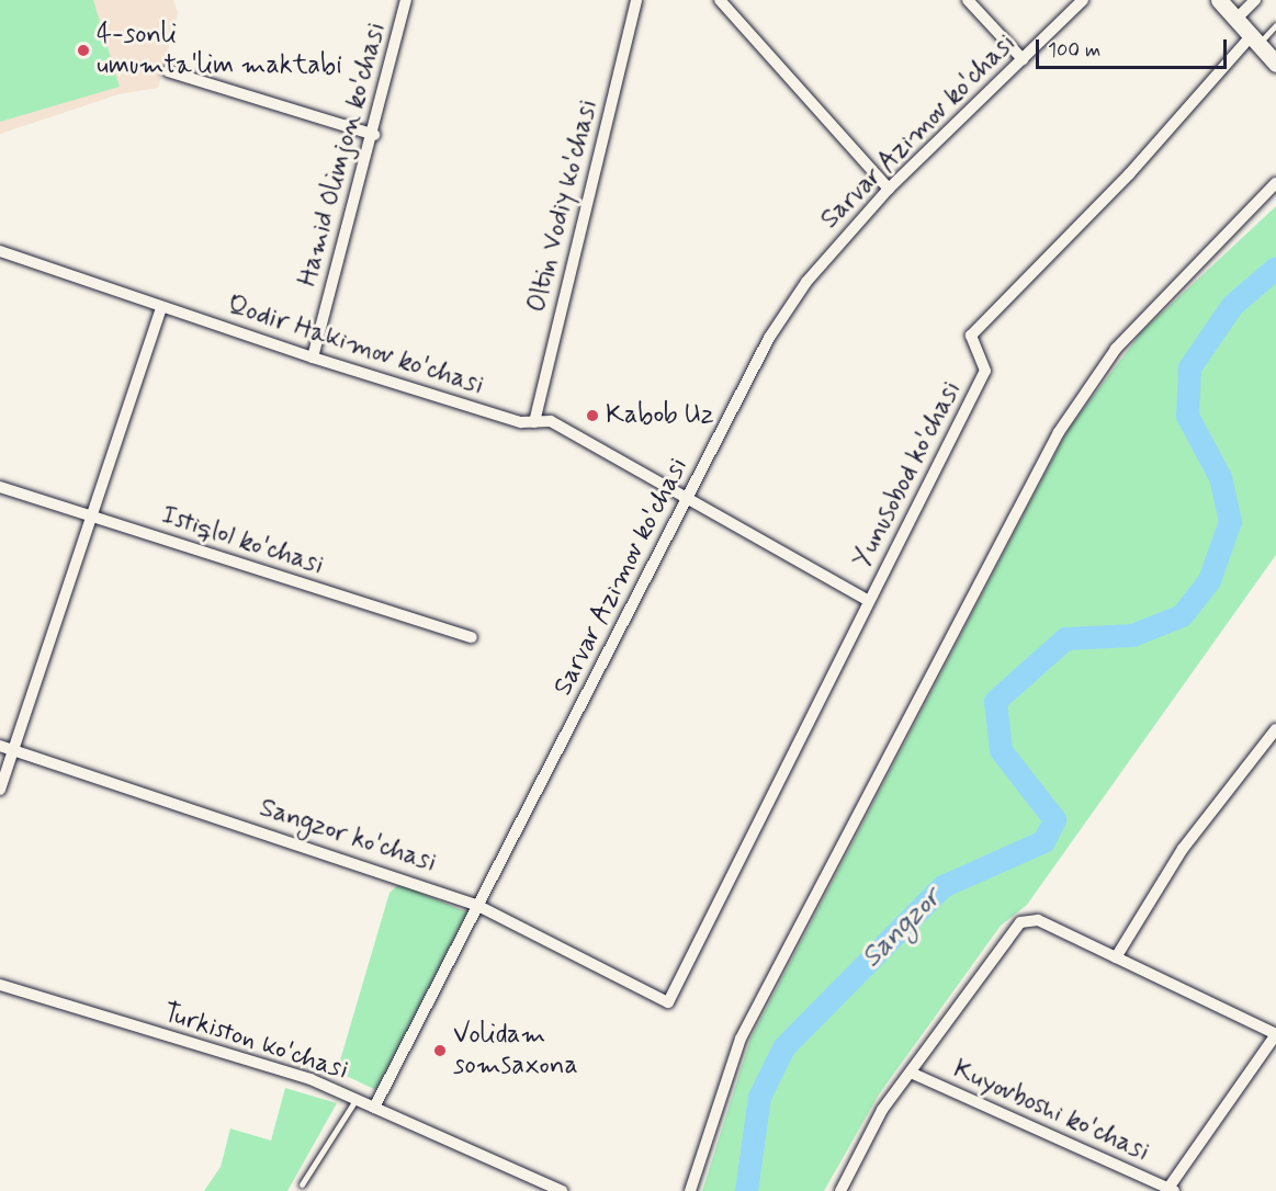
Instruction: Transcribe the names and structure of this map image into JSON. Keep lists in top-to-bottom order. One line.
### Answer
{"streets":{"street":["Sarvar Azimov ko'chasi","Hamid Olimjon ko'chasi","Oltin Vodiy ko'chasi","Qodir Hakimov ko'chasi","Yunusobod ko'chasi","Istiqlol ko'chasi","Sangzor ko'chasi","Turkiston ko'chasi","Kuyovboshi ko'chasi"]},"crossings":[["Sarvar Azimov ko'chasi","Qodir Hakimov ko'chasi"],["Sarvar Azimov ko'chasi","Sangzor ko'chasi"],["Sarvar Azimov ko'chasi","Turkiston ko'chasi"],["Hamid Olimjon ko'chasi","Qodir Hakimov ko'chasi"],["Oltin Vodiy ko'chasi","Qodir Hakimov ko'chasi"],["Qodir Hakimov ko'chasi","Yunusobod ko'chasi"],["Yunusobod ko'chasi","Sangzor ko'chasi"]],"water":["Sangzor"],"places":["4-sonli umumta'lim maktabi","Kabob Uz","Volidam somsaxona"],"scale_bar":"100 m"}
